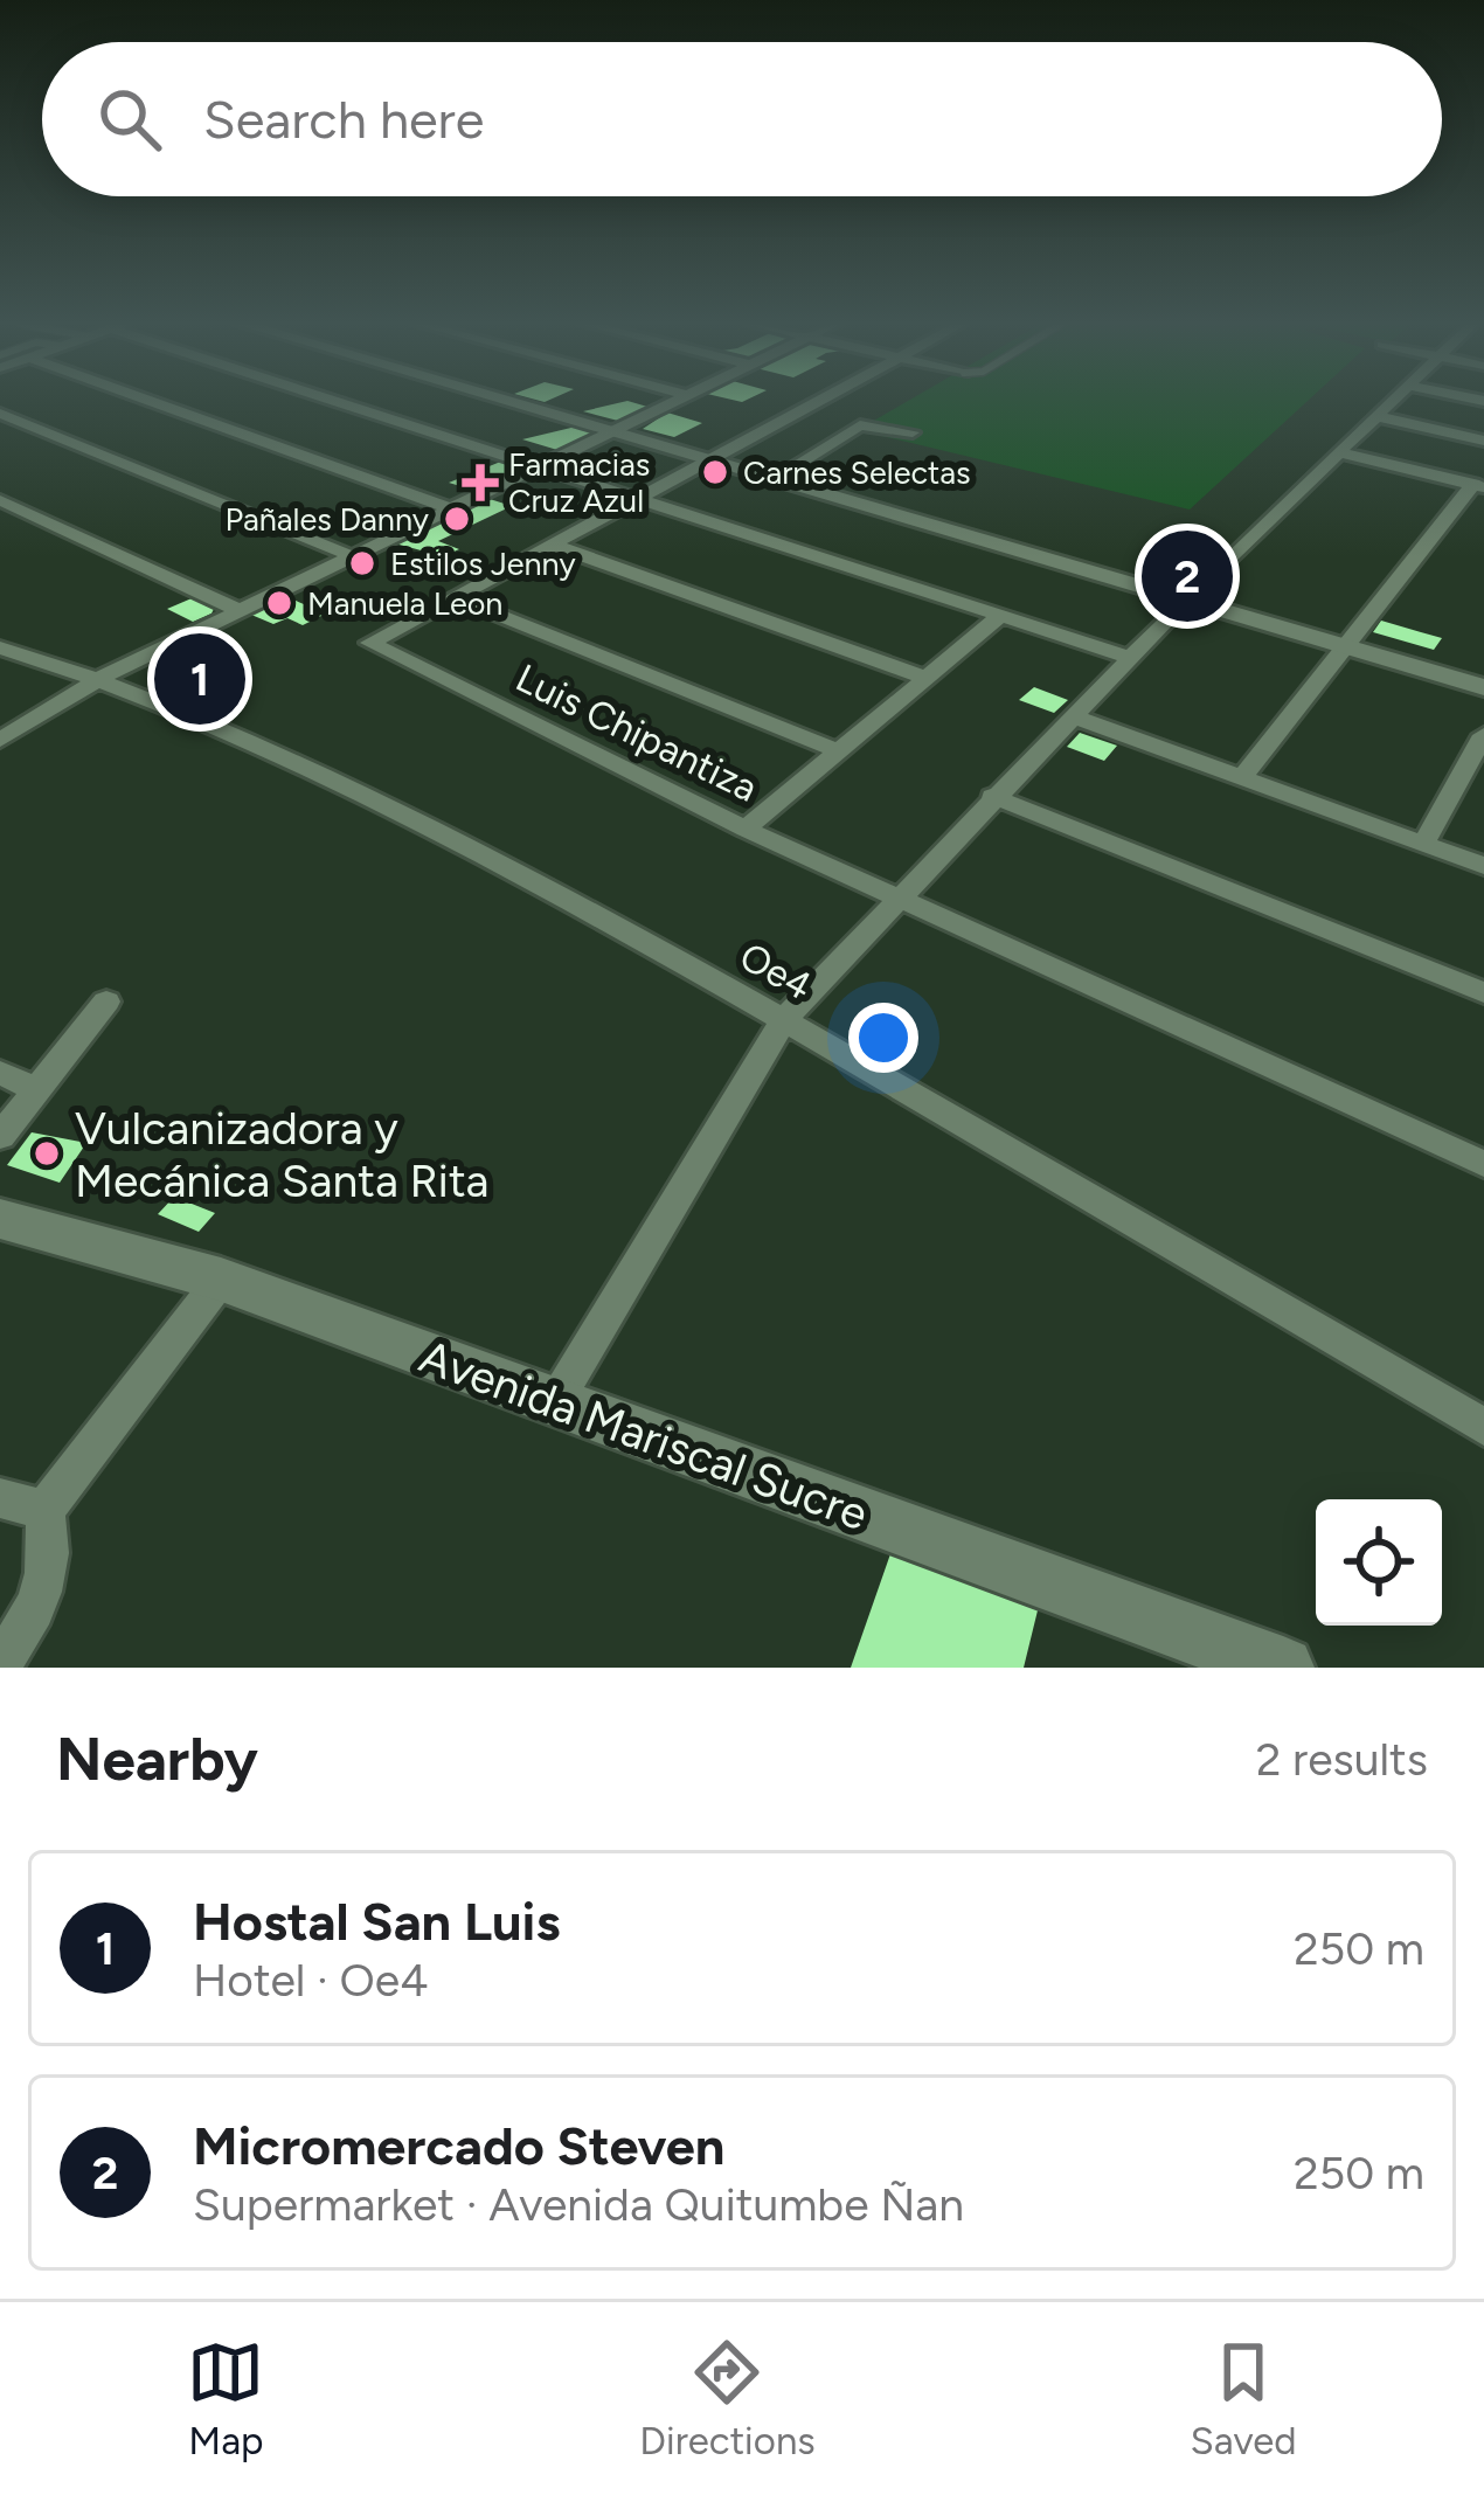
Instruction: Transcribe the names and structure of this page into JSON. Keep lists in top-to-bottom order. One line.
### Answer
{"streets":{"main road":["Avenida Mariscal Sucre"],"street":["Luis Chipantiza","Oe4"]},"places":{"other":["Carnes Selectas","Pañales Danny","Estilos Jenny","Manuela Leon","Vulcanizadora y Mecánica Santa Rita"],"health":["Farmacias Cruz Azul"]},"page":{"search":"Search here","pins":["2","1"],"heading":["Nearby","2 results"],"list":[{"mark":"1","name":"Hostal San Luis","note":"Hotel · Oe4","value":"250 m"},{"mark":"2","name":"Micromercado Steven","note":"Supermarket · Avenida Quitumbe Ñan","value":"250 m"}],"nav":["Map","Directions","Saved"]}}
